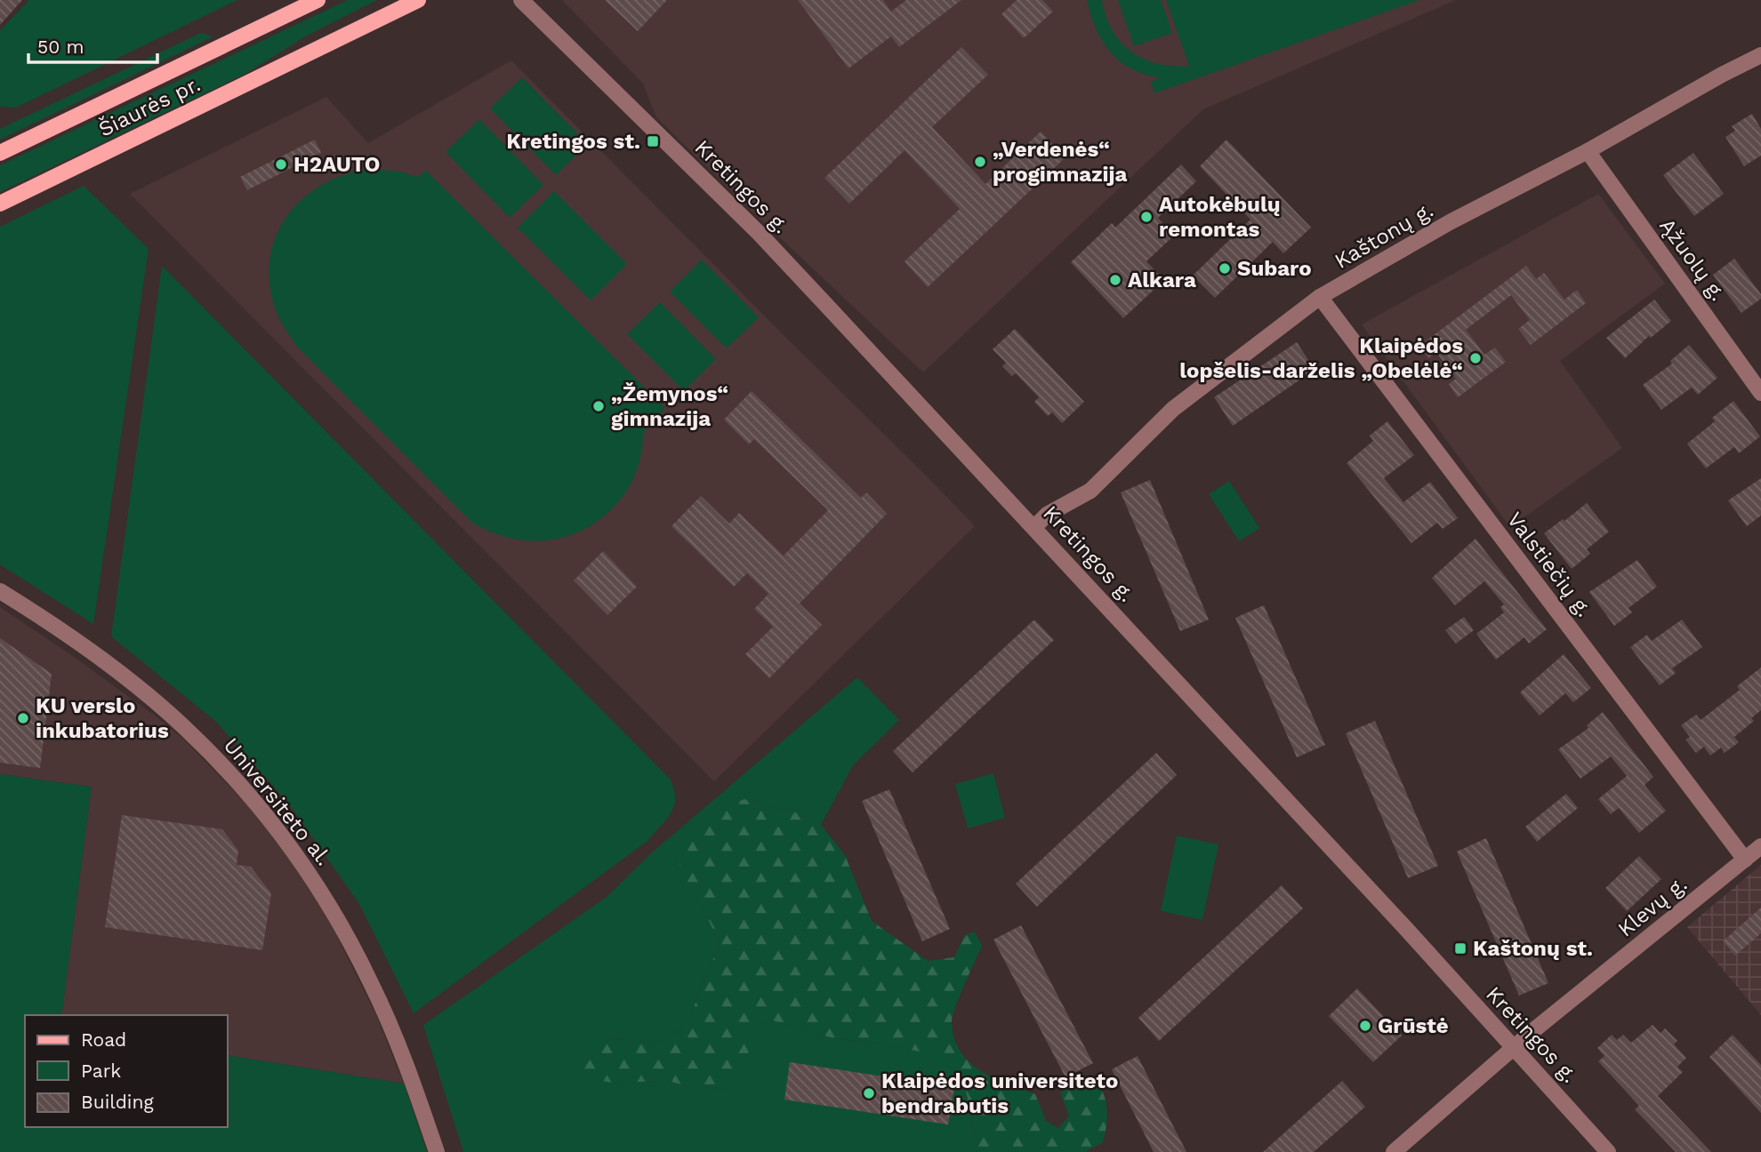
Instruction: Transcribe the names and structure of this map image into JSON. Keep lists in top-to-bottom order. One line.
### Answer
{"streets":{"main road":["Šiaurės pr."],"street":["Kretingos g.","Kaštonų g.","Ąžuolų g.","Valstiečių g.","Universiteto al.","Klevų g."]},"crossings":[["Kretingos g.","Kaštonų g."],["Kretingos g.","Klevų g."],["Kaštonų g.","Ąžuolų g."],["Kaštonų g.","Valstiečių g."],["Valstiečių g.","Klevų g."]],"places":{"transit":["Kretingos st.","Kaštonų st."],"other":["„Verdenės“ progimnazija","H2AUTO","Autokėbulų remontas","Subaro","Alkara","Klaipėdos lopšelis-darželis „Obelėlė“","„Žemynos“ gimnazija","KU verslo inkubatorius","Grūstė","Klaipėdos universiteto bendrabutis"]},"legend":["Road","Park","Building"],"scale_bar":"50 m"}
